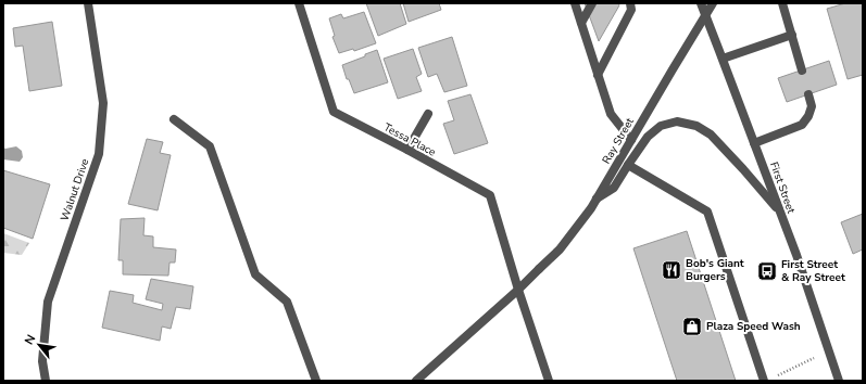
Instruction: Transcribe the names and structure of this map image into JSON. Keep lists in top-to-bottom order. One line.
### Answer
{"streets":{"street":["Tessa Place","Ray Street","First Street","Walnut Drive"]},"crossings":[["Tessa Place","Ray Street"],["Ray Street","First Street"]],"places":{"restaurant":["Bob's Giant Burgers"],"bus stop":["First Street & Ray Street"],"shop":["Plaza Speed Wash"]},"north":"top left"}
